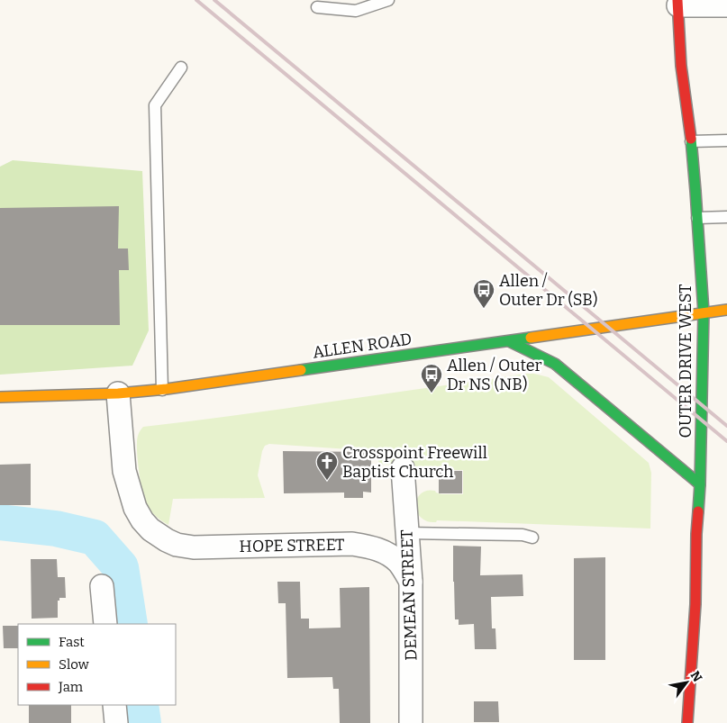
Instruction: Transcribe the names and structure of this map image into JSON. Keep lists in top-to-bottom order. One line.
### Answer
{"streets":{"main road":["ALLEN ROAD","OUTER DRIVE WEST"],"street":["HOPE STREET","DEMEAN STREET"]},"crossings":[["ALLEN ROAD","OUTER DRIVE WEST"],["ALLEN ROAD","HOPE STREET"],["HOPE STREET","DEMEAN STREET"]],"places":{"bus stop":["Allen / Outer Dr (SB)","Allen / Outer Dr NS (NB)"],"church":["Crosspoint Freewill Baptist Church"]},"legend":["Fast","Slow","Jam"],"north":"top right"}
